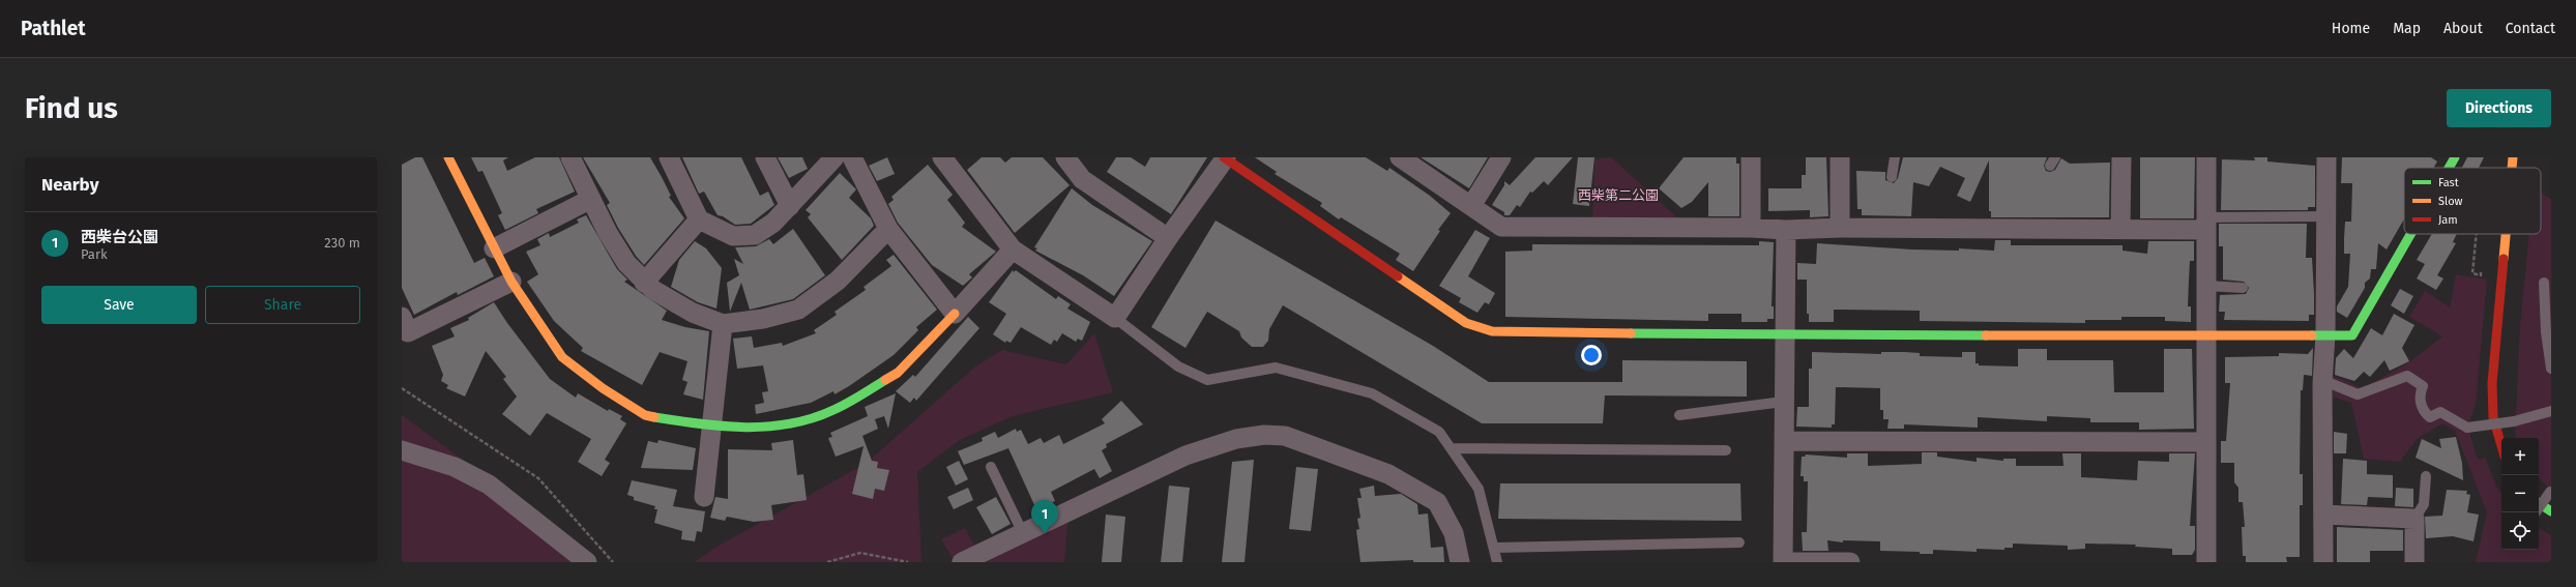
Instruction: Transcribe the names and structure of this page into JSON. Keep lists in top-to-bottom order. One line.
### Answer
{"parks":["西柴第二公園"],"legend":["Fast","Slow","Jam"],"page":{"header":"Pathlet","nav":["Home","Map","About","Contact"],"buttons":["Directions",["Save","Share"]],"title":"Find us","heading":"Nearby","list":[{"mark":"1","name":"西柴台公園","note":"Park","value":"230 m"}],"map_buttons":["+","−"],"pins":"1"}}
